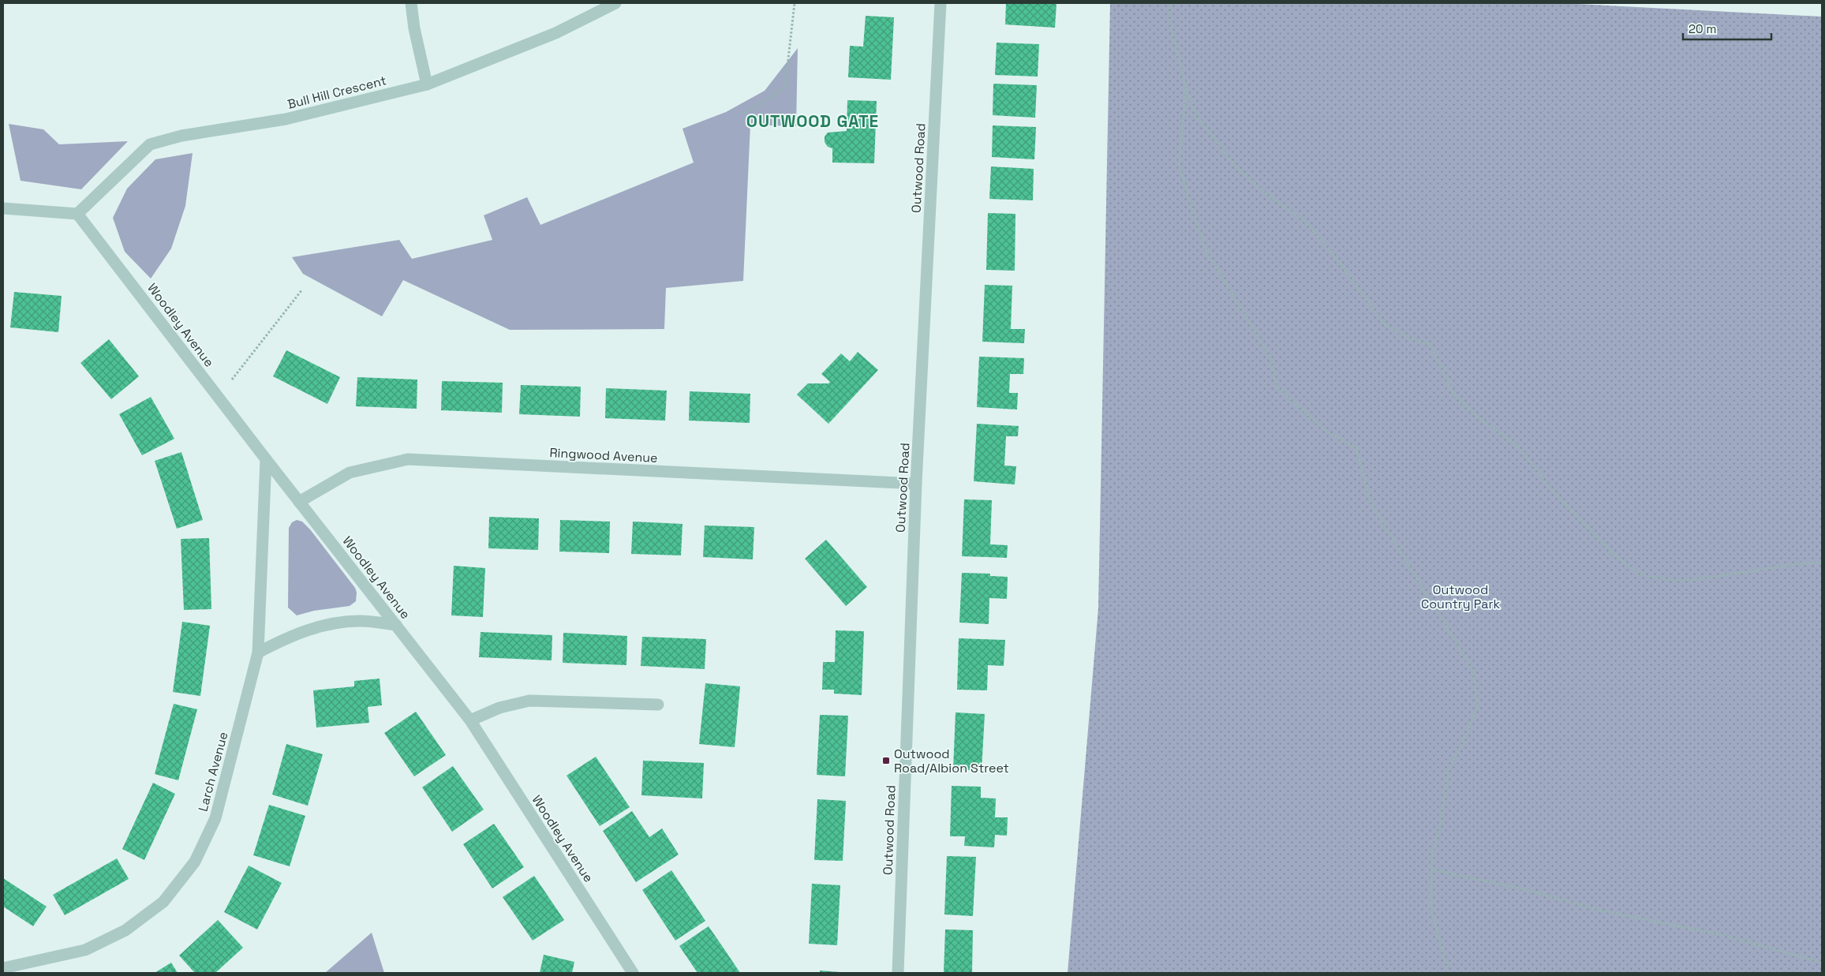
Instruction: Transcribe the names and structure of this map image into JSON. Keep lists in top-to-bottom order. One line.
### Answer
{"streets":{"street":["Bull Hill Crescent","Outwood Road","Woodley Avenue","Ringwood Avenue","Larch Avenue"]},"crossings":[["Bull Hill Crescent","Woodley Avenue"],["Outwood Road","Ringwood Avenue"],["Woodley Avenue","Ringwood Avenue"],["Woodley Avenue","Larch Avenue"]],"districts":["OUTWOOD GATE"],"parks":["Outwood Country Park"],"places":{"transit":["Outwood Road/Albion Street"]},"scale_bar":"20 m"}
